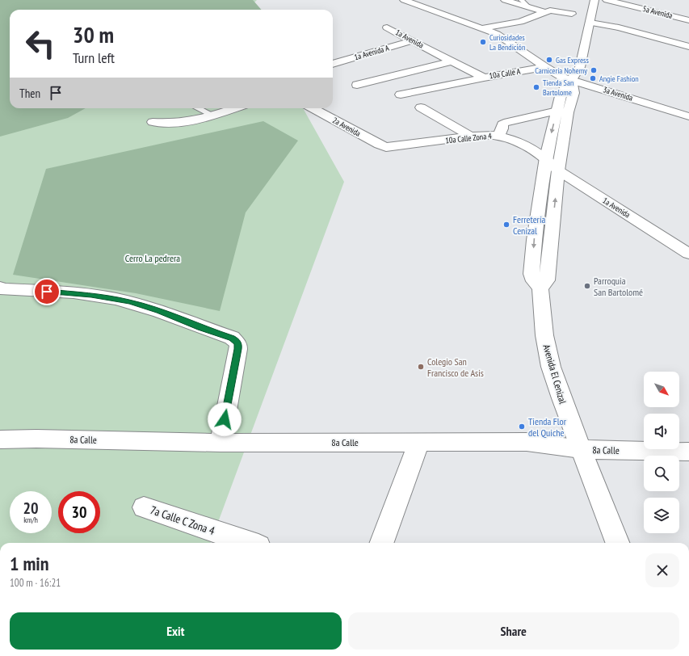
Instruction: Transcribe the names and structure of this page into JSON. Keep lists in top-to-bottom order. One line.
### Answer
{"streets":{"street":["5a Avenida","1a Avenida","1a Avenida A","10a Calle A","3a Avenida","2a Avenida","10a Calle Zona 4","Avenida El Cenizal","8a Calle","7a Calle C Zona 4"]},"crossings":[["1a Avenida","1a Avenida A"],["1a Avenida","10a Calle A"],["1a Avenida","10a Calle Zona 4"],["1a Avenida","Avenida El Cenizal"],["10a Calle A","3a Avenida"],["3a Avenida","Avenida El Cenizal"],["2a Avenida","10a Calle Zona 4"],["10a Calle Zona 4","Avenida El Cenizal"],["Avenida El Cenizal","8a Calle"]],"parks":["Cerro La pedrera"],"places":["Curiosidades La Bendición","Gas Express","Carnicería Nohemy","Angie Fashion","Tienda San Bartolome","Ferretería Cenizal","Parroquia San Bartolomé","Colegio San Francisco de Asis","Tienda Flor del Quiche"],"north":"bottom right","page":{"turn":["30 m","Turn left"],"then":"Then","speed":"20 km/h","limit":"30","heading":["1 min","100 m · 16:21"],"buttons":["Exit","Share"]}}
